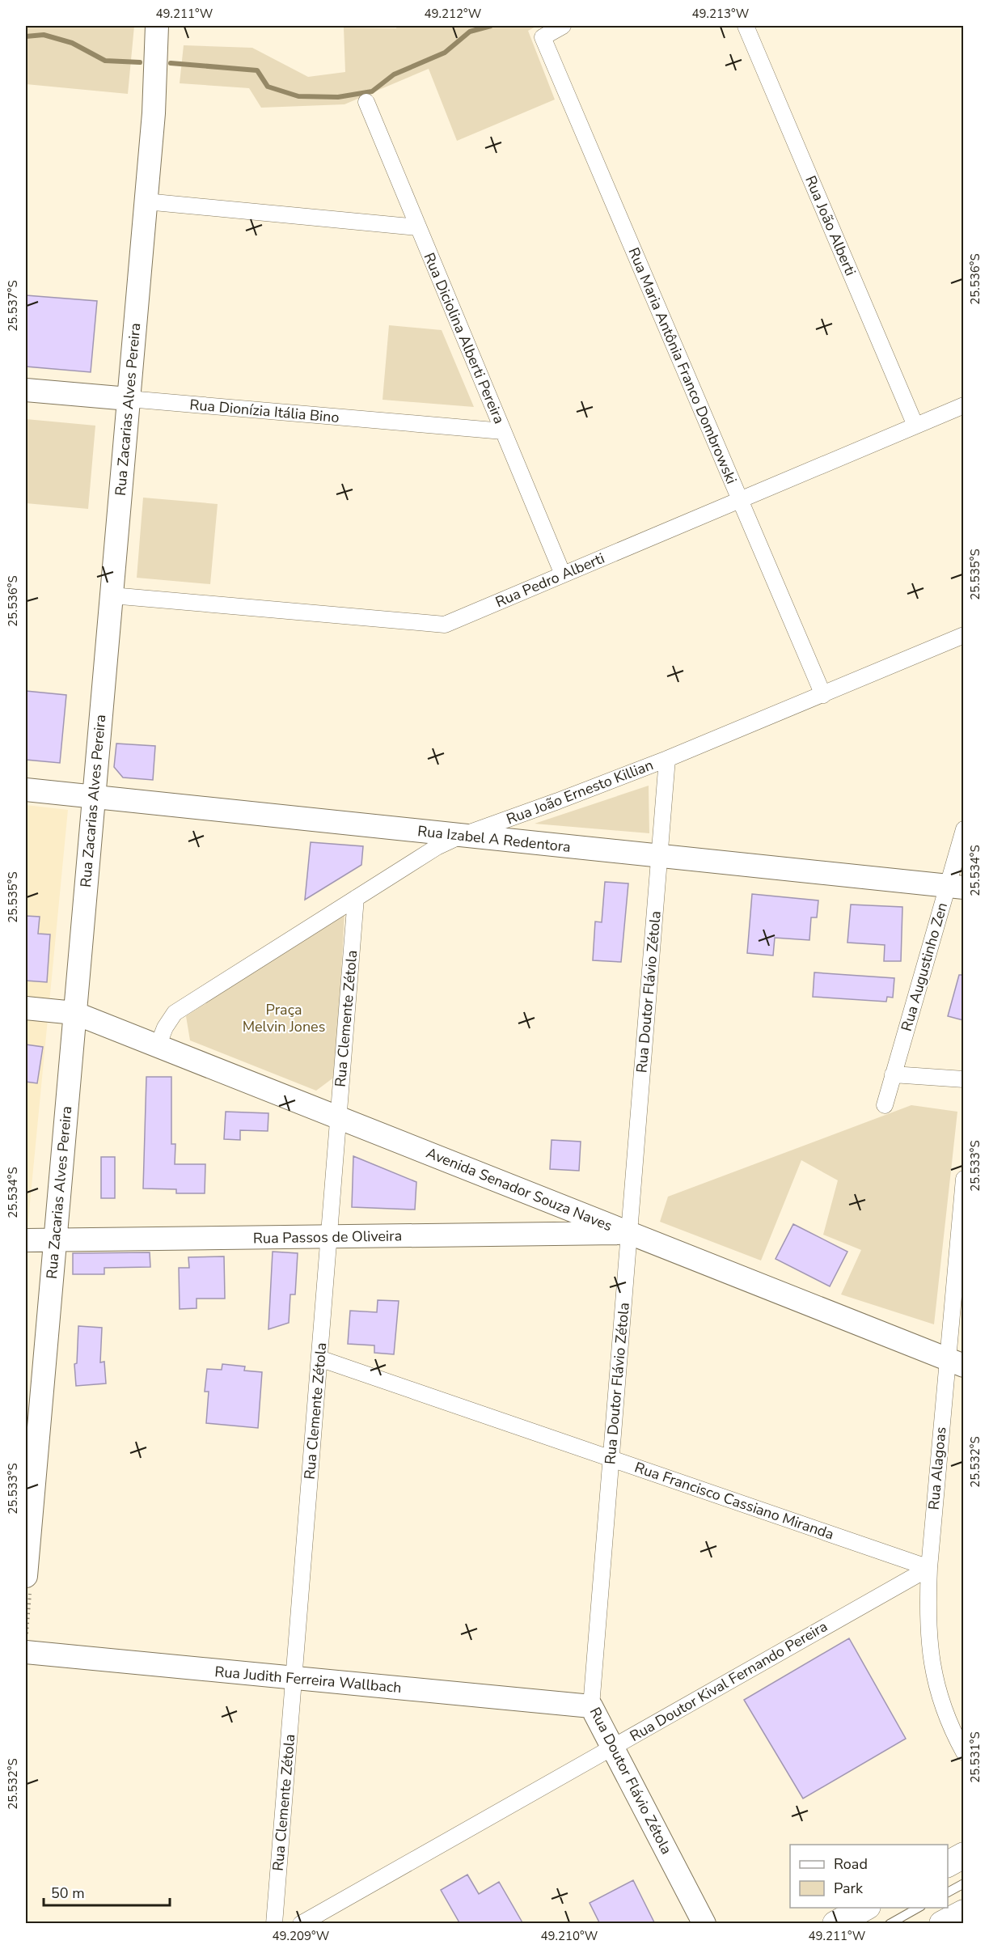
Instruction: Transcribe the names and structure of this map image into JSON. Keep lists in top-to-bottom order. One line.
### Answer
{"streets":{"main road":["Rua Zacarias Alves Pereira","Rua Dionízia Itália Bino","Rua Izabel A Redentora","Rua Doutor Flávio Zétola","Avenida Senador Souza Naves","Rua Passos de Oliveira","Rua Judith Ferreira Wallbach"],"street":["Rua João Alberti","Rua Diciolina Alberti Pereira","Rua Maria Antônia Franco Dombrowski","Rua Pedro Alberti","Rua João Ernesto Killian","Rua Augustinho Zen","Rua Clemente Zétola","Rua Alagoas","Rua Francisco Cassiano Miranda","Rua Doutor Kival Fernando Pereira"]},"crossings":[["Rua João Alberti","Rua Pedro Alberti"],["Rua Diciolina Alberti Pereira","Rua Dionízia Itália Bino"],["Rua Diciolina Alberti Pereira","Rua Pedro Alberti"],["Rua Maria Antônia Franco Dombrowski","Rua Pedro Alberti"],["Rua Maria Antônia Franco Dombrowski","Rua João Ernesto Killian"],["Rua Zacarias Alves Pereira","Rua Dionízia Itália Bino"],["Rua Zacarias Alves Pereira","Rua Pedro Alberti"],["Rua Zacarias Alves Pereira","Rua Izabel A Redentora"],["Rua Zacarias Alves Pereira","Avenida Senador Souza Naves"],["Rua Zacarias Alves Pereira","Rua Passos de Oliveira"],["Rua João Ernesto Killian","Rua Izabel A Redentora"],["Rua João Ernesto Killian","Rua Doutor Flávio Zétola"],["Rua João Ernesto Killian","Rua Clemente Zétola"],["Rua João Ernesto Killian","Avenida Senador Souza Naves"],["Rua Izabel A Redentora","Rua Augustinho Zen"],["Rua Izabel A Redentora","Rua Doutor Flávio Zétola"],["Rua Doutor Flávio Zétola","Avenida Senador Souza Naves"],["Rua Doutor Flávio Zétola","Rua Passos de Oliveira"],["Rua Doutor Flávio Zétola","Rua Francisco Cassiano Miranda"],["Rua Doutor Flávio Zétola","Rua Judith Ferreira Wallbach"],["Rua Doutor Flávio Zétola","Rua Doutor Kival Fernando Pereira"],["Rua Clemente Zétola","Avenida Senador Souza Naves"],["Rua Clemente Zétola","Rua Passos de Oliveira"],["Rua Clemente Zétola","Rua Francisco Cassiano Miranda"],["Rua Clemente Zétola","Rua Judith Ferreira Wallbach"],["Avenida Senador Souza Naves","Rua Passos de Oliveira"],["Avenida Senador Souza Naves","Rua Alagoas"],["Rua Alagoas","Rua Francisco Cassiano Miranda"],["Rua Alagoas","Rua Doutor Kival Fernando Pereira"],["Rua Francisco Cassiano Miranda","Rua Doutor Kival Fernando Pereira"]],"parks":["Praça Melvin Jones"],"legend":["Road","Park"],"scale_bar":"50 m","coordinates":["49.211°W","49.212°W","49.213°W","25.536°S","25.537°S","25.535°S","25.534°S","25.533°S","25.532°S","25.531°S","49.209°W","49.210°W"]}
